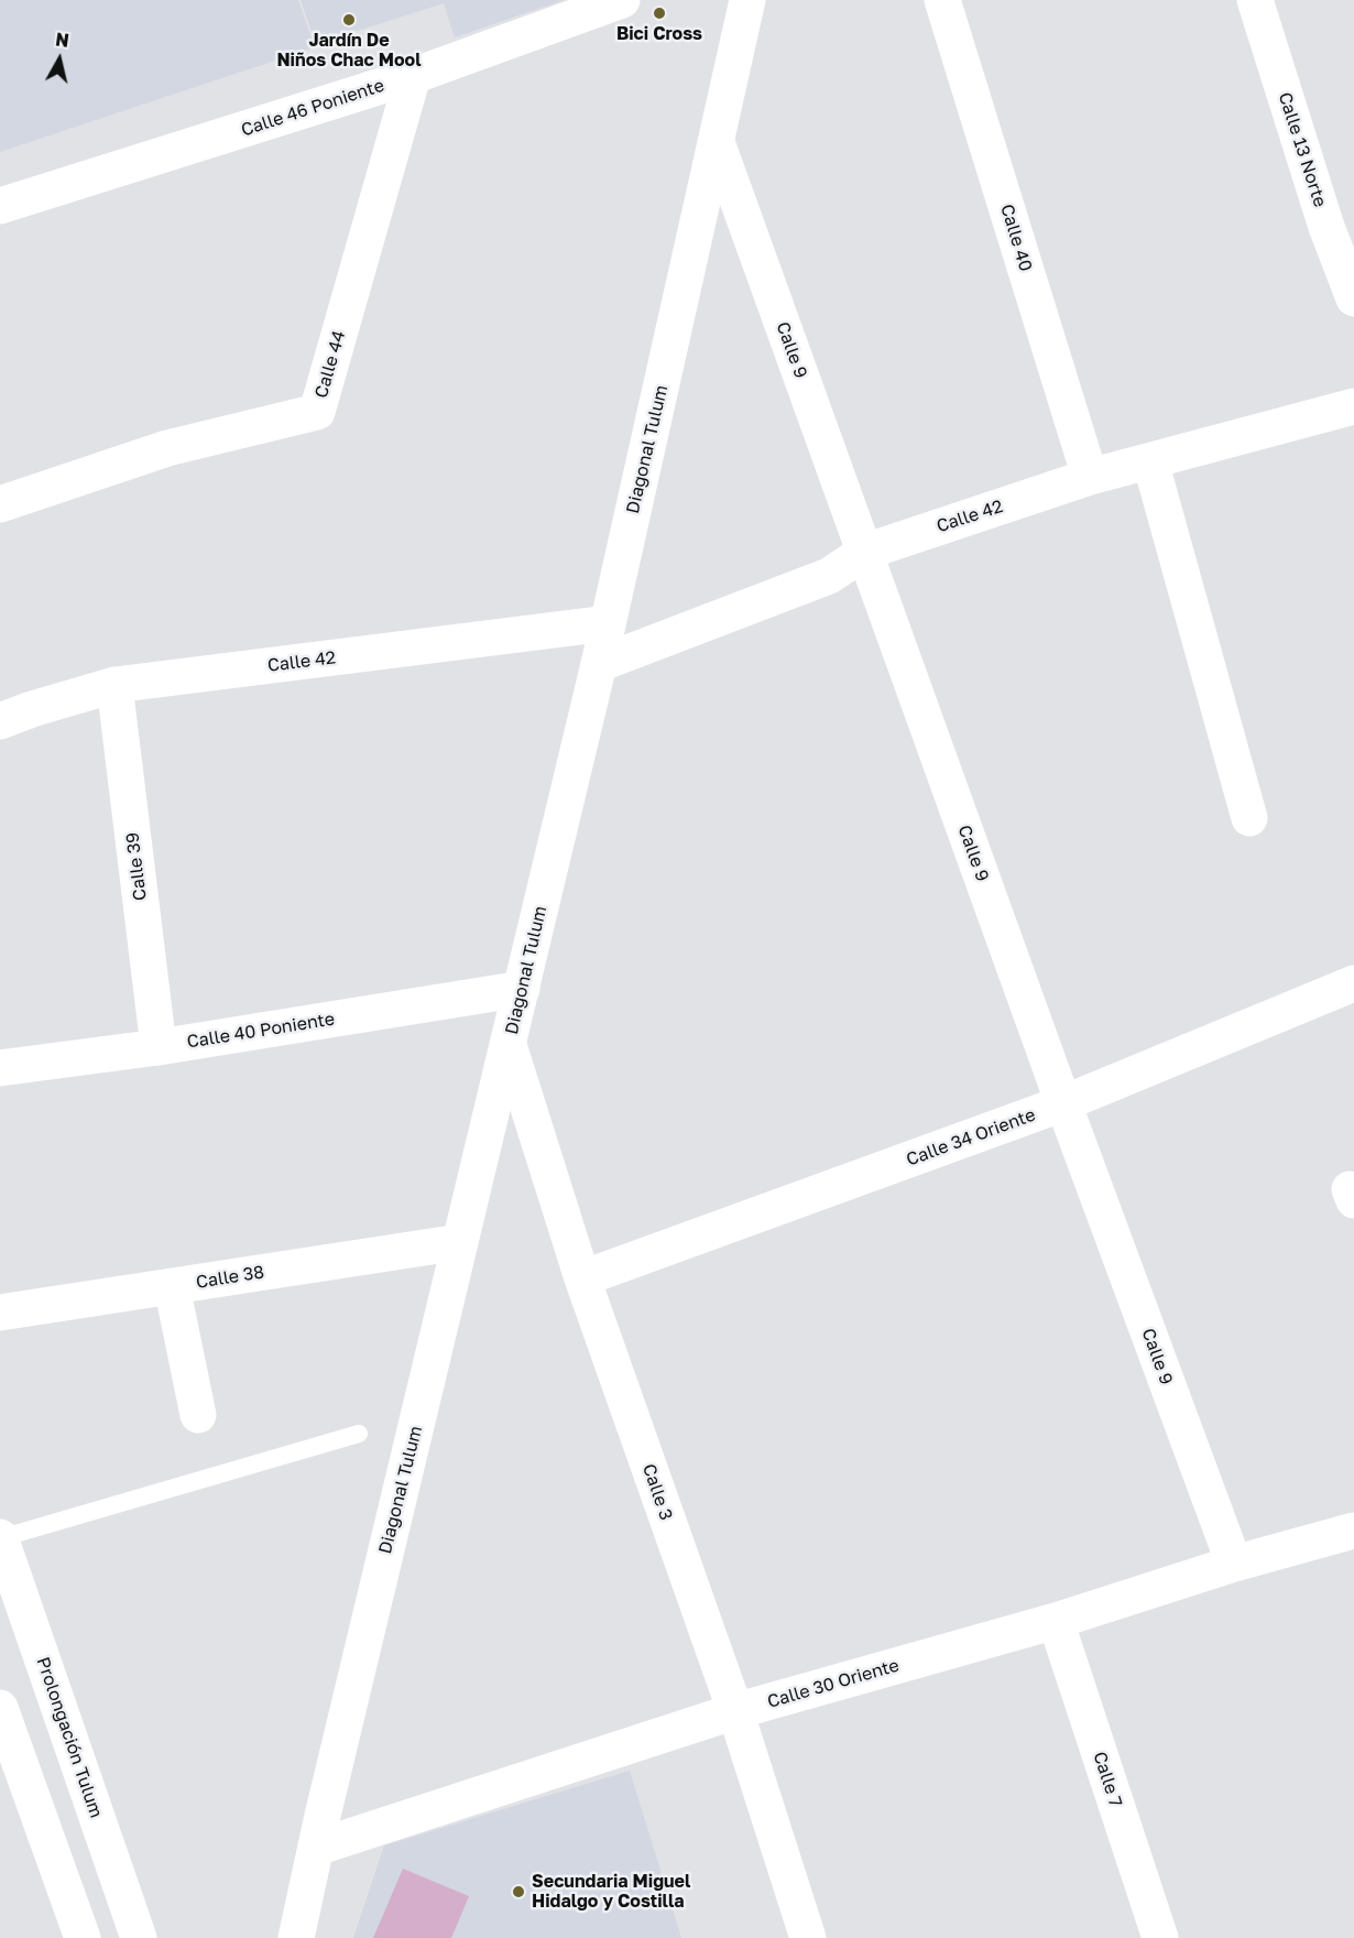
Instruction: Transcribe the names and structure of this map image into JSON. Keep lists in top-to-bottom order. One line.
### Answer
{"streets":{"street":["Calle 46 Poniente","Calle 13 Norte","Calle 40","Calle 9","Calle 44","Diagonal Tulum","Calle 42","Calle 39","Calle 40 Poniente","Calle 34 Oriente","Calle 38","Calle 3","Calle 30 Oriente","Prolongación Tulum","Calle 7"]},"crossings":[["Calle 46 Poniente","Calle 44"],["Calle 40","Calle 42"],["Calle 9","Diagonal Tulum"],["Calle 9","Calle 42"],["Calle 9","Calle 34 Oriente"],["Calle 9","Calle 30 Oriente"],["Diagonal Tulum","Calle 42"],["Diagonal Tulum","Calle 40 Poniente"],["Diagonal Tulum","Calle 38"],["Diagonal Tulum","Calle 3"],["Diagonal Tulum","Calle 30 Oriente"],["Calle 42","Calle 39"],["Calle 39","Calle 40 Poniente"],["Calle 34 Oriente","Calle 3"],["Calle 3","Calle 30 Oriente"],["Calle 30 Oriente","Calle 7"]],"places":["Bici Cross","Jardín De Niños Chac Mool","Secundaria Miguel Hidalgo y Costilla"],"north":"top"}
